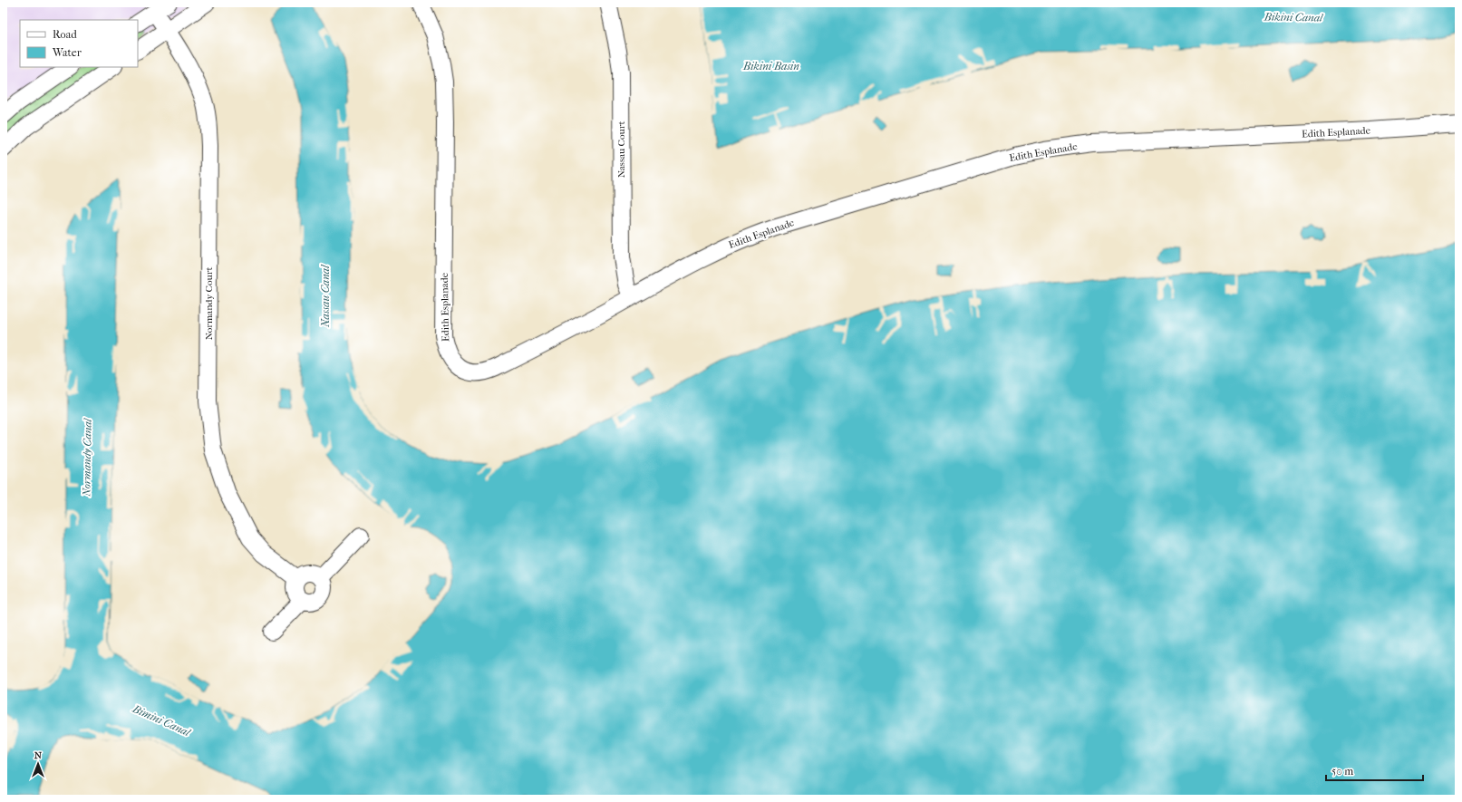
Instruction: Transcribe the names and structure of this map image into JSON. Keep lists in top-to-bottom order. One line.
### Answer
{"streets":{"street":["Edith Esplanade","Nassau Court","Normandy Court"]},"crossings":[["Edith Esplanade","Nassau Court"]],"water":["Bikini Canal","Bikini Basin","Nassau Canal","Normandy Canal","Bimini Canal"],"legend":["Road","Water"],"scale_bar":"50 m","north":"top"}
